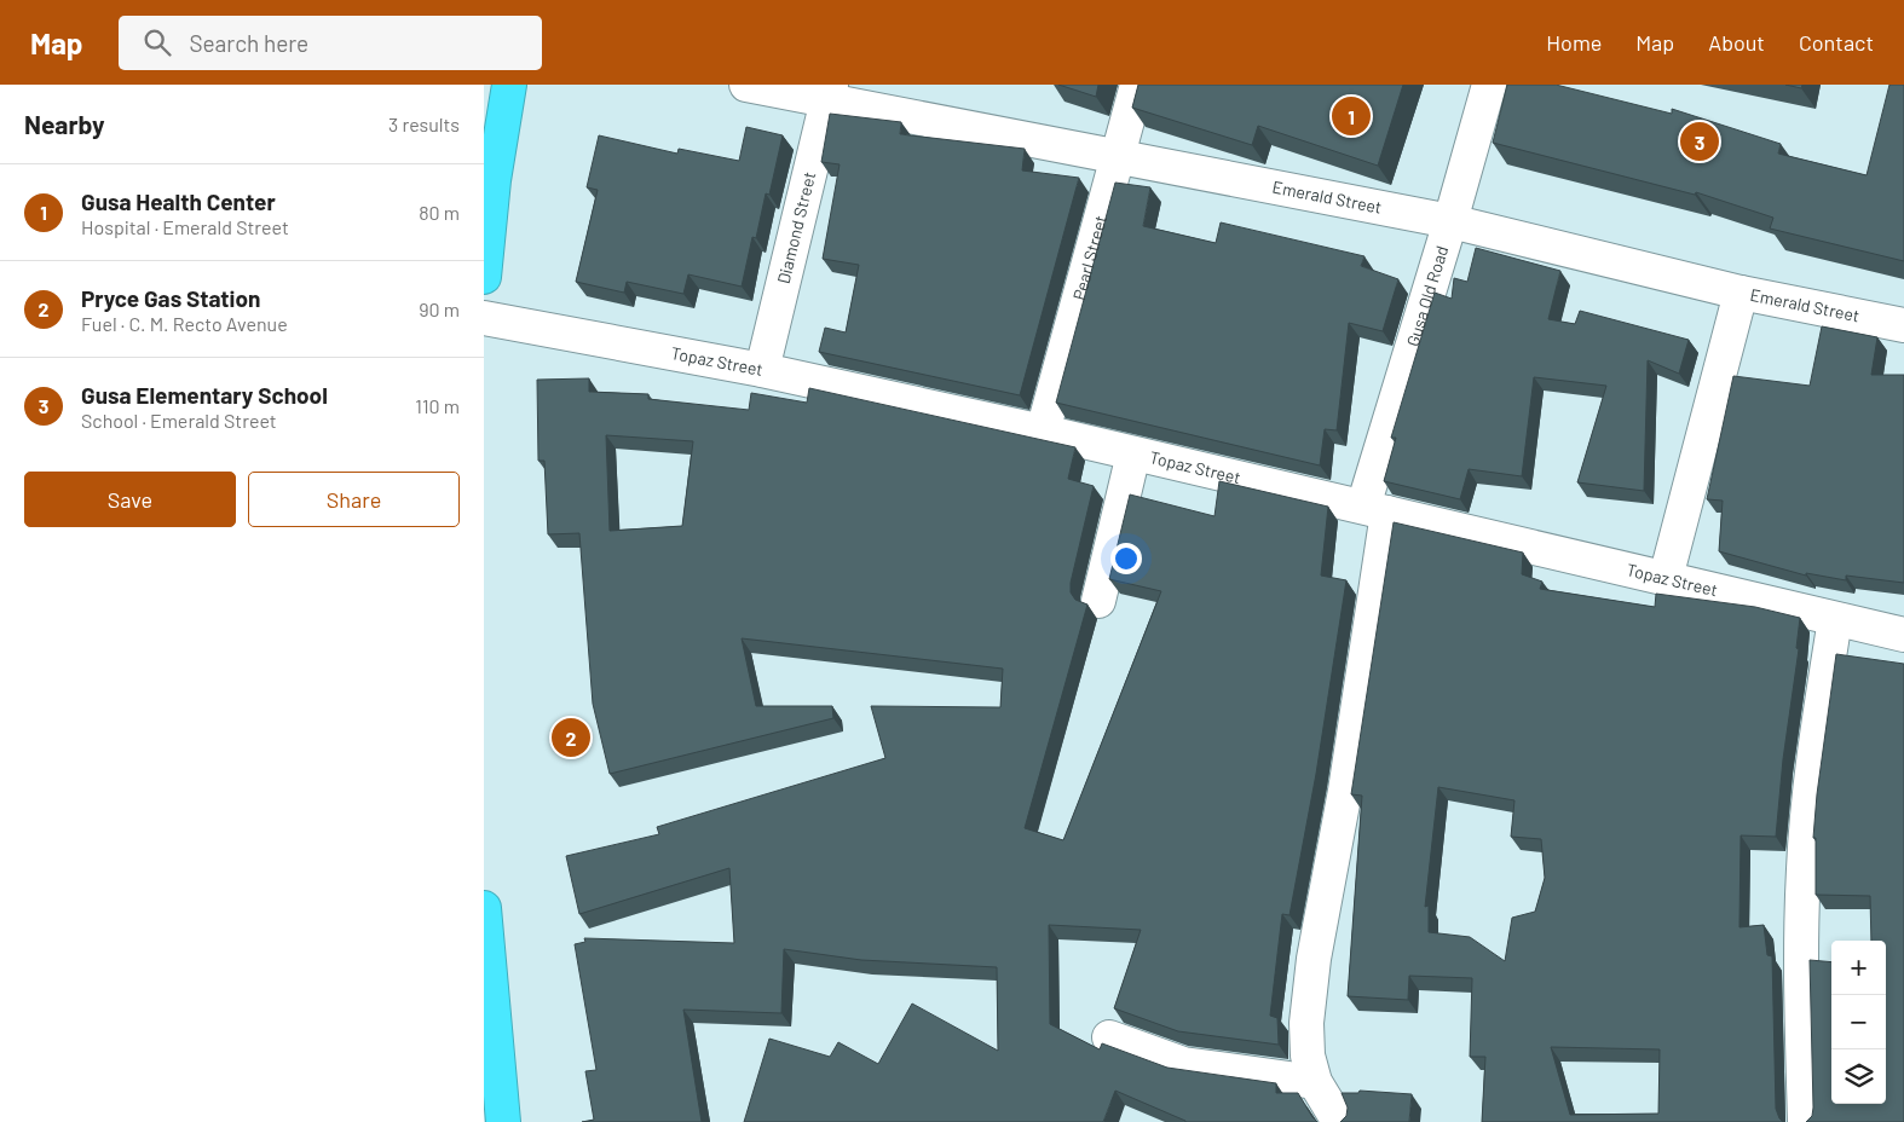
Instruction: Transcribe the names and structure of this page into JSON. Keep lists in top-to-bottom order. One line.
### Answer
{"streets":{"street":["Emerald Street","Diamond Street","Pearl Street","Gusa Old Road","Topaz Street"]},"crossings":[["Emerald Street","Diamond Street"],["Emerald Street","Pearl Street"],["Emerald Street","Gusa Old Road"],["Diamond Street","Topaz Street"],["Pearl Street","Topaz Street"],["Gusa Old Road","Topaz Street"]],"page":{"header":"Map","search":"Search here","nav":["Home","Map","About","Contact"],"heading":["Nearby","3 results"],"pins":["1","3","2"],"list":[{"mark":"1","name":"Gusa Health Center","note":"Hospital · Emerald Street","value":"80 m"},{"mark":"2","name":"Pryce Gas Station","note":"Fuel · C. M. Recto Avenue","value":"90 m"},{"mark":"3","name":"Gusa Elementary School","note":"School · Emerald Street","value":"110 m"}],"buttons":["Save","Share"],"map_buttons":["+","−"]}}
